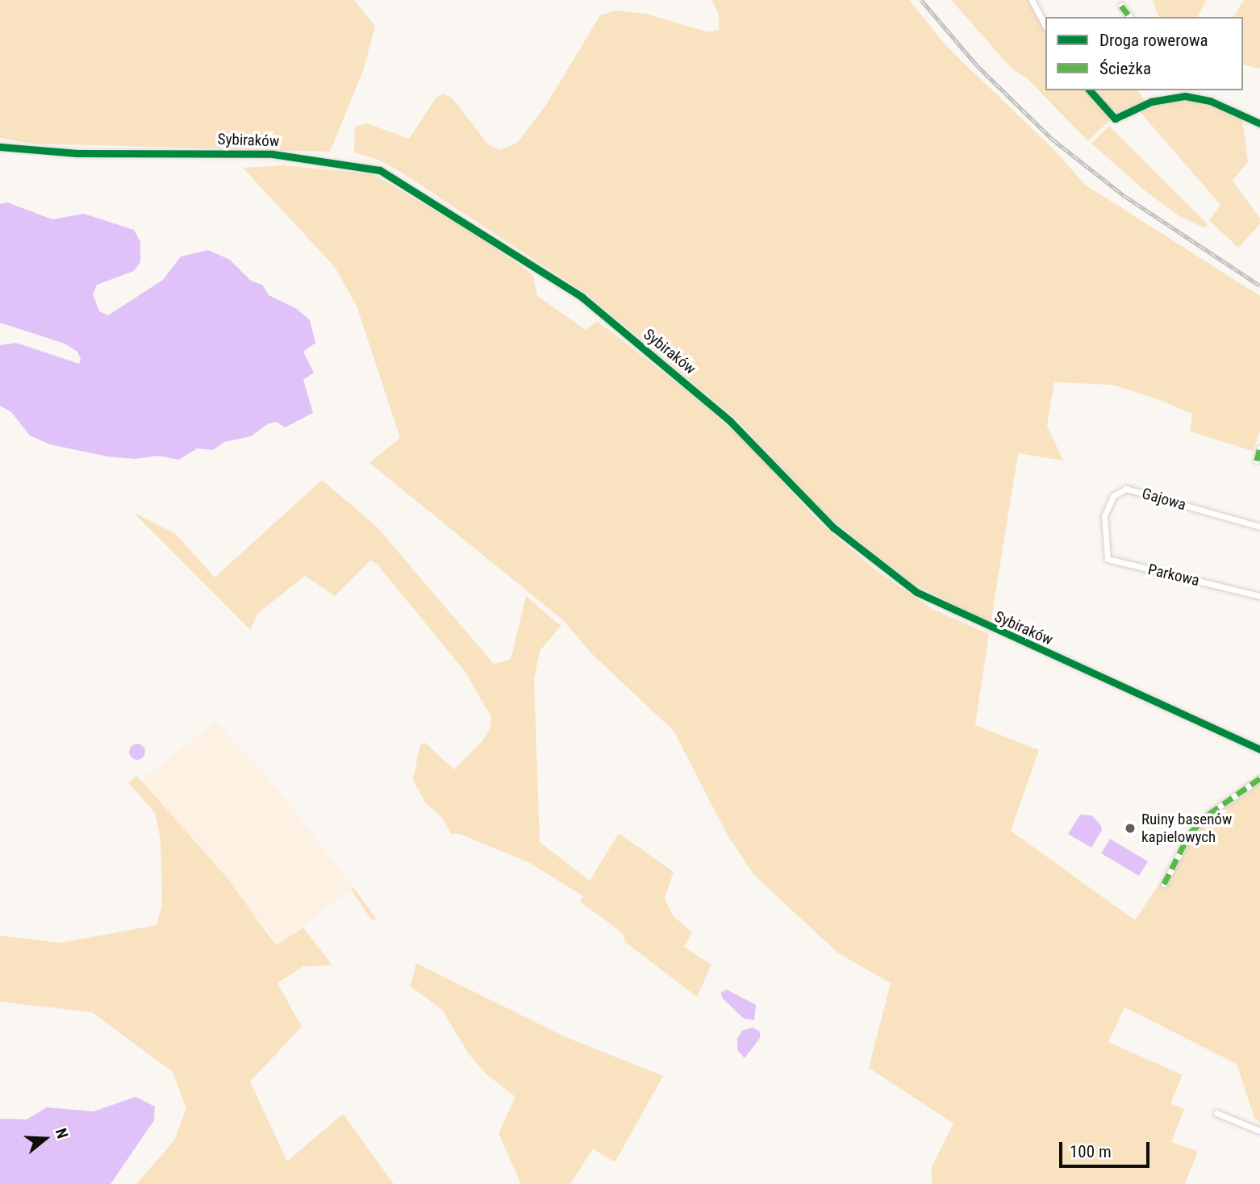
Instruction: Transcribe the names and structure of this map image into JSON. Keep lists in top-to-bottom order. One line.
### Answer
{"streets":{"street":["Sybiraków","Gajowa","Parkowa"]},"crossings":[["Gajowa","Parkowa"]],"places":["Ruiny basenów kapielowych"],"legend":["Droga rowerowa","Ścieżka"],"scale_bar":"100 m","north":"right"}
